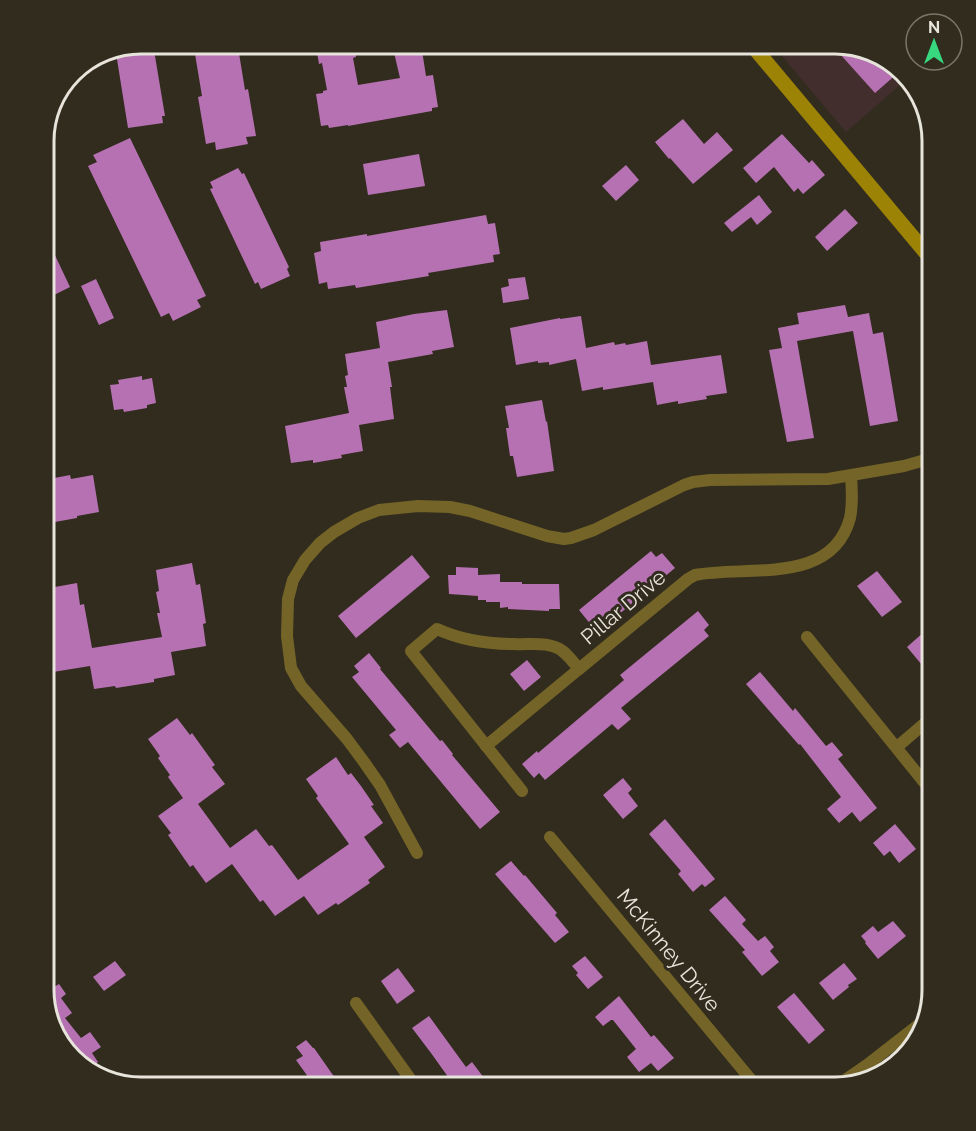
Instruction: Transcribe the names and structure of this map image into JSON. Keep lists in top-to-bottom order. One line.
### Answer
{"streets":{"street":["Pillar Drive","McKinney Drive"]},"north":"top"}
